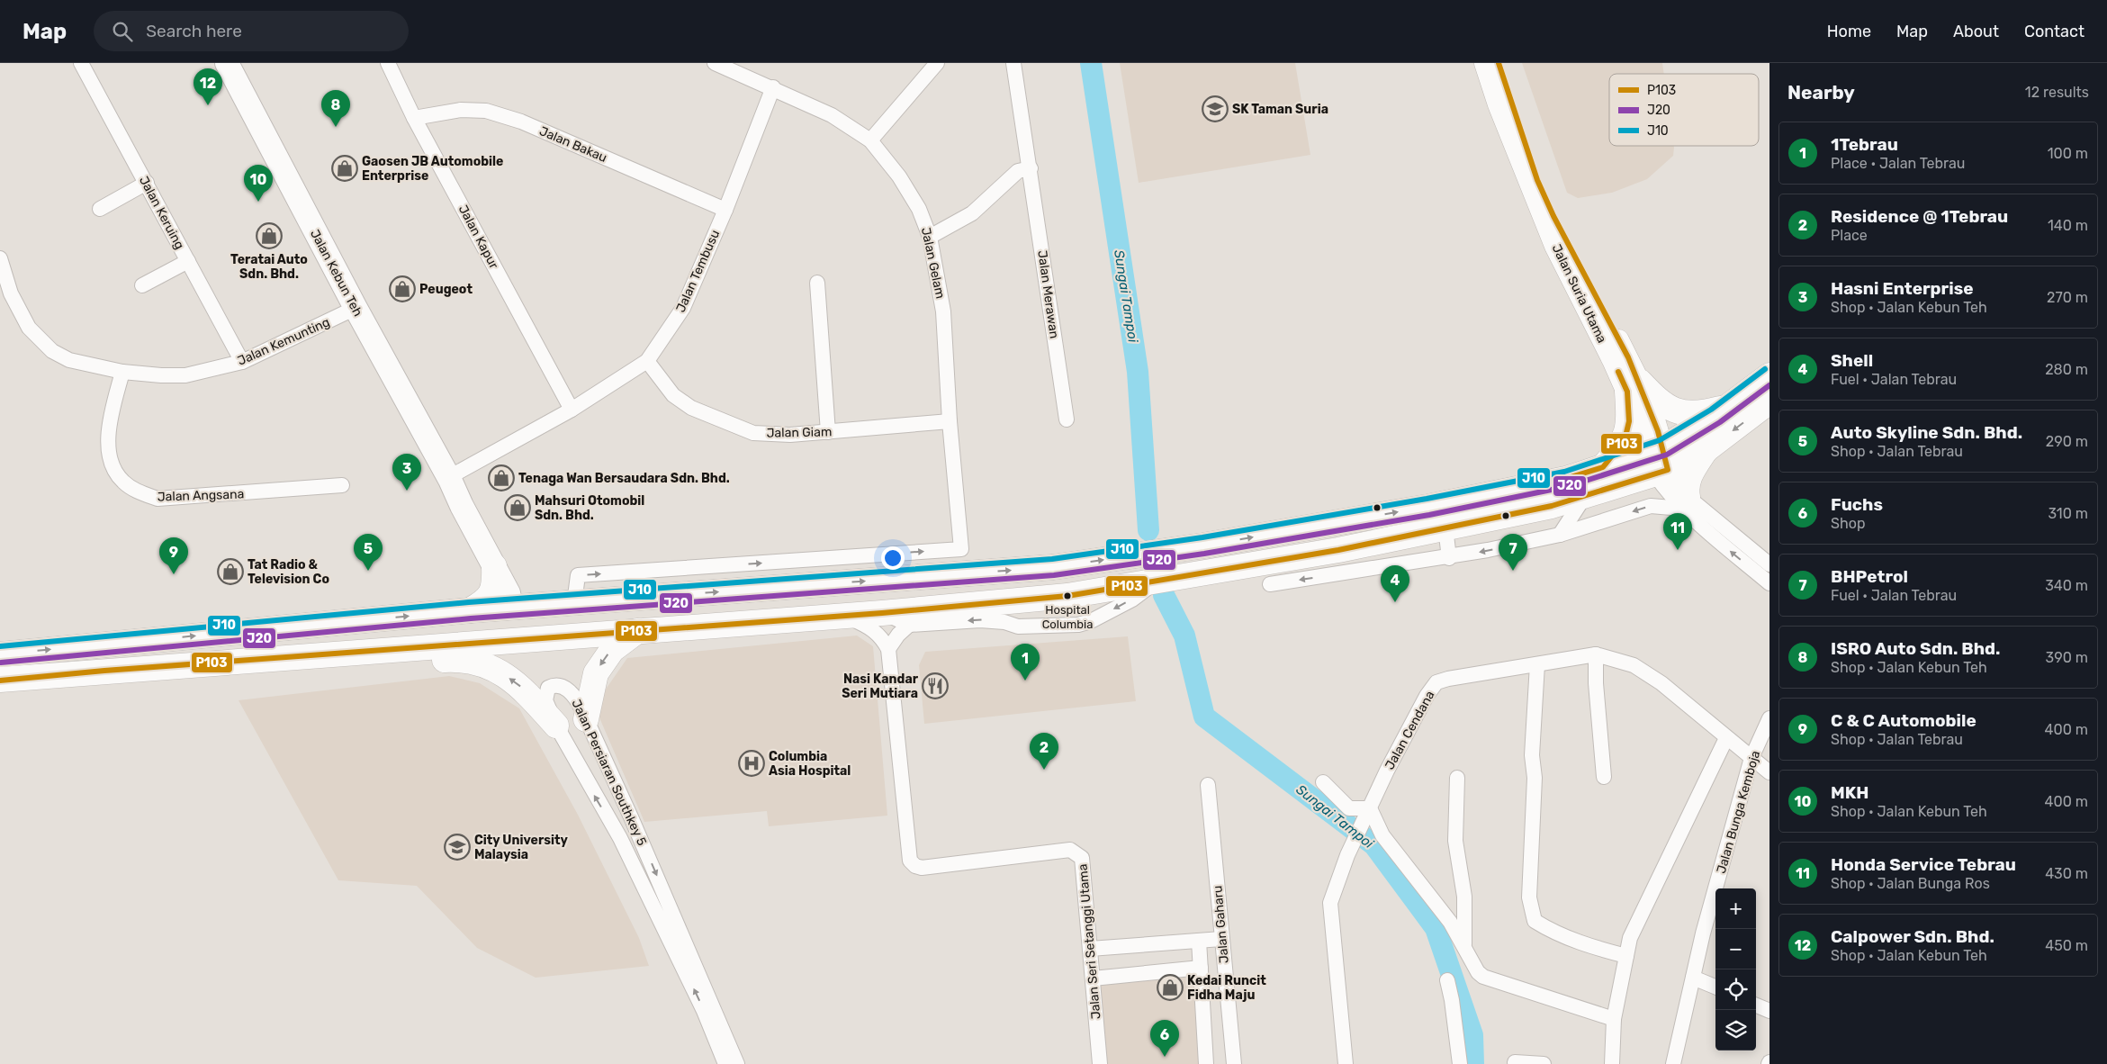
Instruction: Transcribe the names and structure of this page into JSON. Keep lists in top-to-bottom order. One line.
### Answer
{"streets":{"main road":["Jalan Kebun Teh","Jalan Suria Utama"],"street":["Jalan Bakau","Jalan Keruing","Jalan Kapur","Jalan Gelam","Jalan Tembusu","Jalan Merawan","Jalan Kemunting","Jalan Giam","Jalan Angsana","Jalan Cendana","Jalan Persiaran Southkey 5","Jalan Bunga Kemboja","Jalan Gaharu","Jalan Seri Setanggi Utama"]},"crossings":[["Jalan Bakau","Jalan Kapur"],["Jalan Bakau","Jalan Tembusu"],["Jalan Keruing","Jalan Kemunting"],["Jalan Kapur","Jalan Tembusu"],["Jalan Gelam","Jalan Tembusu"],["Jalan Gelam","Jalan Giam"],["Jalan Tembusu","Jalan Kebun Teh"],["Jalan Tembusu","Jalan Giam"],["Jalan Kebun Teh","Jalan Kemunting"],["Jalan Kemunting","Jalan Angsana"],["Jalan Cendana","Jalan Bunga Kemboja"]],"water":["Sungai Tampoi"],"places":{"school or university":["SK Taman Suria","City University Malaysia"],"shop":["Gaosen JB Automobile Enterprise","Teratai Auto Sdn. Bhd.","Peugeot","Tenaga Wan Bersaudara Sdn. Bhd.","Mahsuri Otomobil Sdn. Bhd.","Tat Radio & Television Co","Kedai Runcit Fidha Maju"],"other":["Hospital Columbia"],"restaurant":["Nasi Kandar Seri Mutiara"],"hospital":["Columbia Asia Hospital"]},"lines":["transit line P103","transit line J10","transit line J20"],"legend":["P103","J20","J10"],"page":{"header":"Map","search":"Search here","nav":["Home","Map","About","Contact"],"heading":["Nearby","12 results"],"pins":["12","8","10","3","11","5","7","9","4","1","2","6"],"list":[{"mark":"1","name":"1Tebrau","note":"Place · Jalan Tebrau","value":"100 m"},{"mark":"2","name":"Residence @ 1Tebrau","note":"Place","value":"140 m"},{"mark":"3","name":"Hasni Enterprise","note":"Shop · Jalan Kebun Teh","value":"270 m"},{"mark":"4","name":"Shell","note":"Fuel · Jalan Tebrau","value":"280 m"},{"mark":"5","name":"Auto Skyline Sdn. Bhd.","note":"Shop · Jalan Tebrau","value":"290 m"},{"mark":"6","name":"Fuchs","note":"Shop","value":"310 m"},{"mark":"7","name":"BHPetrol","note":"Fuel · Jalan Tebrau","value":"340 m"},{"mark":"8","name":"ISRO Auto Sdn. Bhd.","note":"Shop · Jalan Kebun Teh","value":"390 m"},{"mark":"9","name":"C & C Automobile","note":"Shop · Jalan Tebrau","value":"400 m"},{"mark":"10","name":"MKH","note":"Shop · Jalan Kebun Teh","value":"400 m"},{"mark":"11","name":"Honda Service Tebrau","note":"Shop · Jalan Bunga Ros","value":"430 m"},{"mark":"12","name":"Calpower Sdn. Bhd.","note":"Shop · Jalan Kebun Teh","value":"450 m"}],"map_buttons":["+","−"]}}
